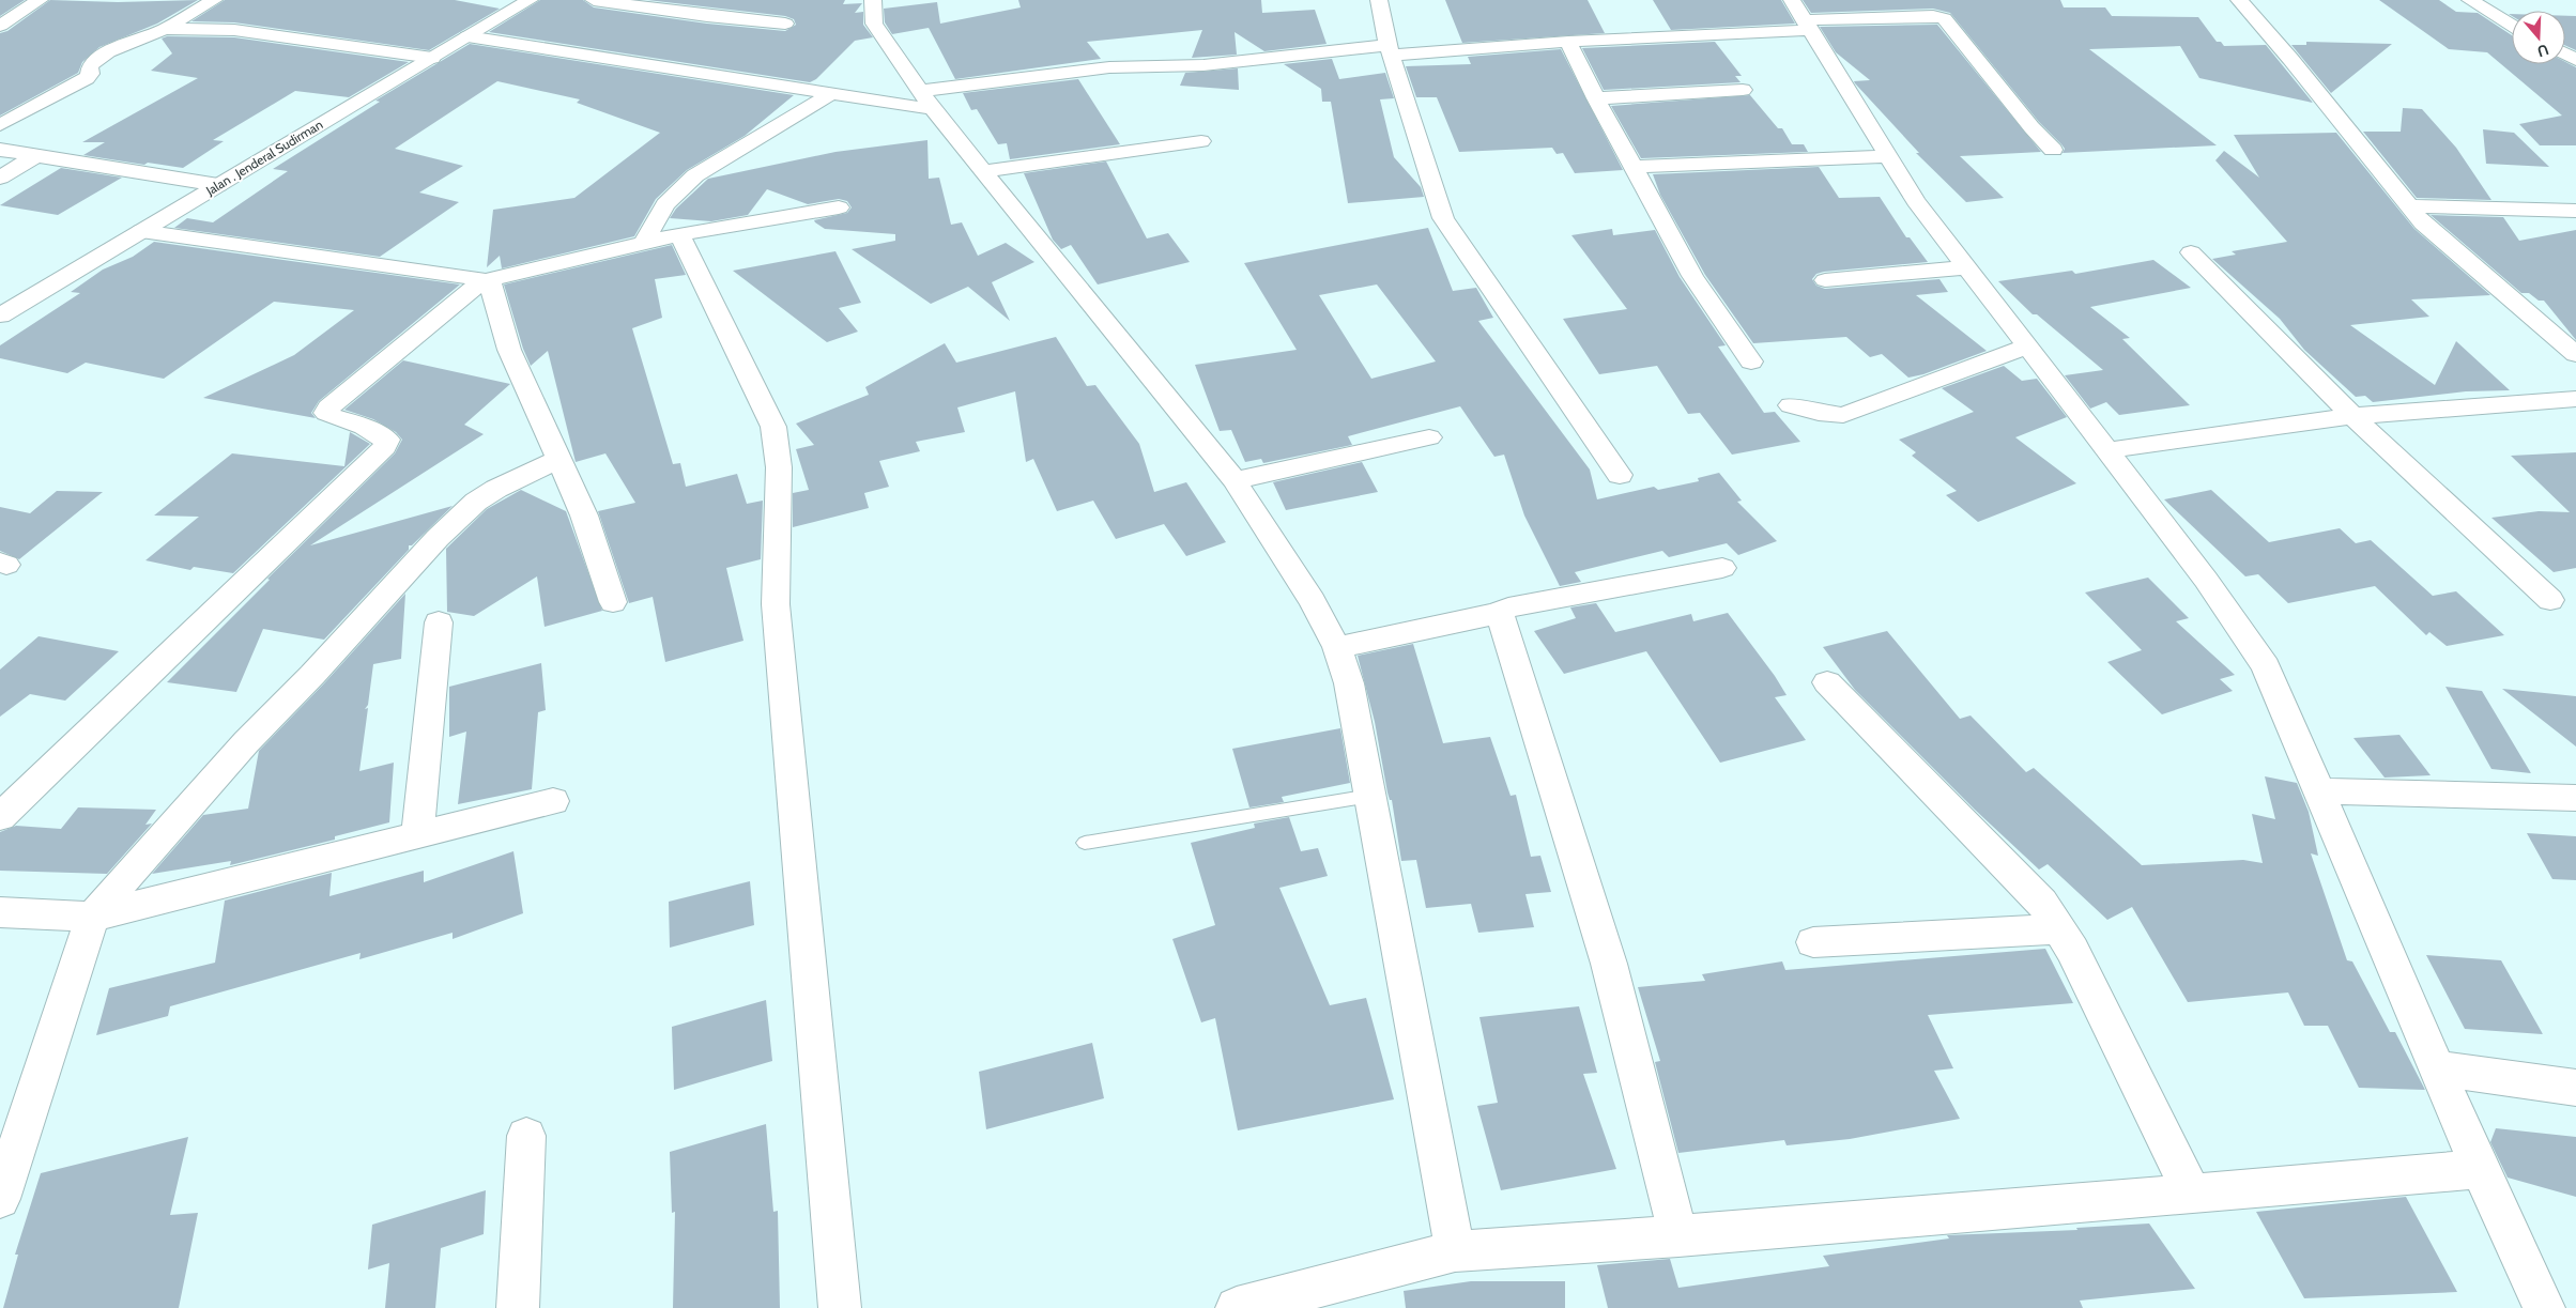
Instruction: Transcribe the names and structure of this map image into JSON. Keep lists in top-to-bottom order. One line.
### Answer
{"streets":{"street":["Jalan . Jenderal Sudirman"]},"north":"bottom"}
